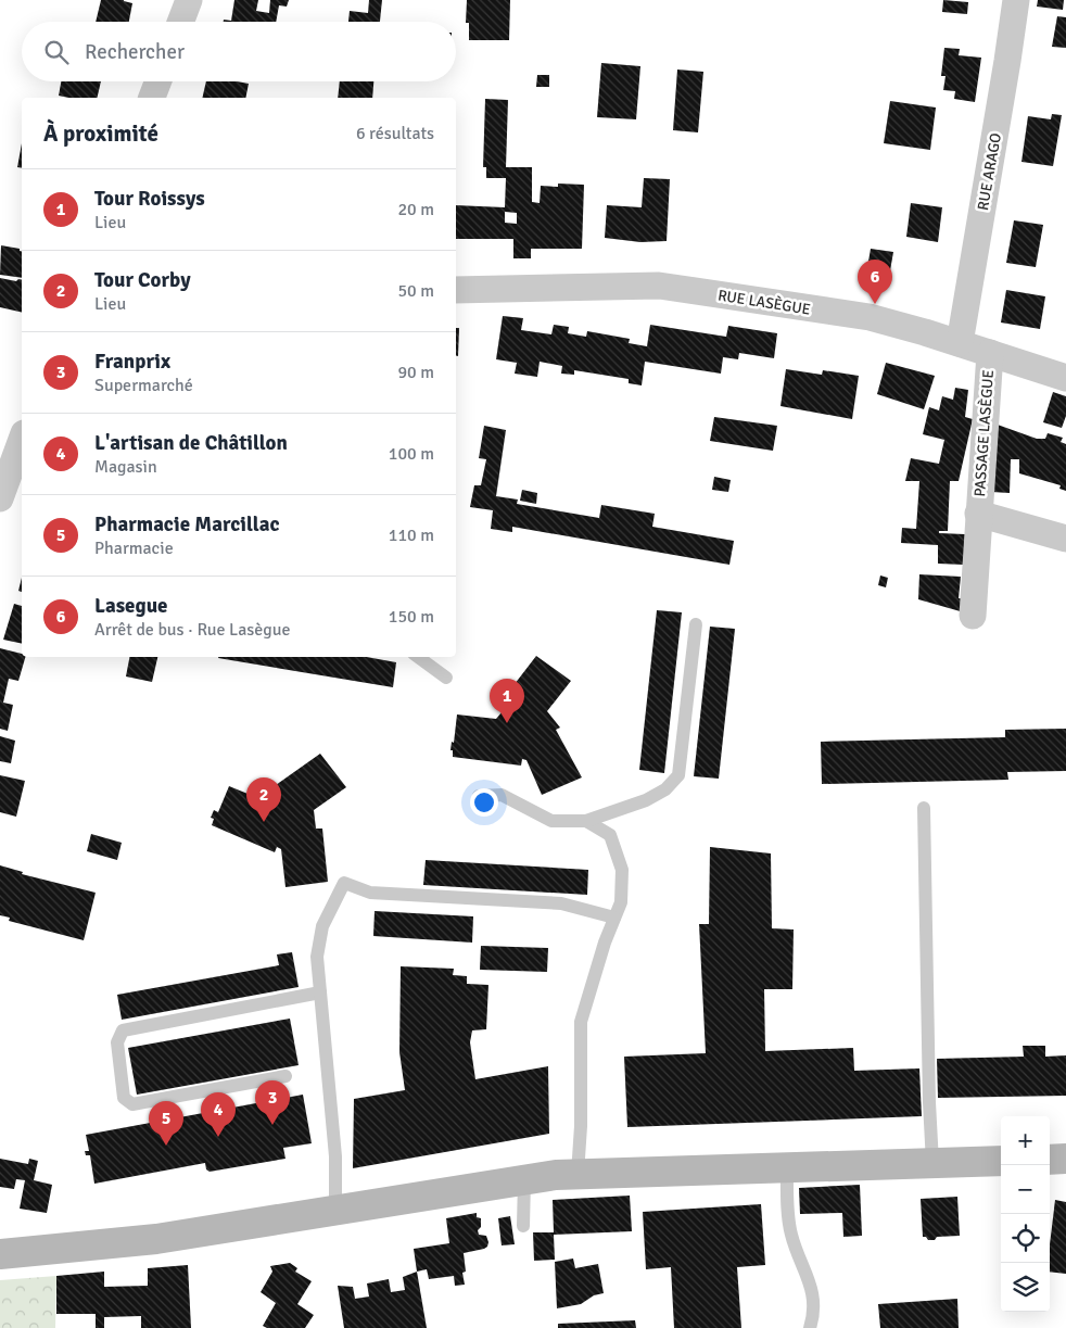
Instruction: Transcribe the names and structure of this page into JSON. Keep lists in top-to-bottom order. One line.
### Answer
{"streets":{"street":["RUE ARAGO","RUE LASÈGUE","PASSAGE LASÈGUE"]},"crossings":[["RUE ARAGO","RUE LASÈGUE"],["RUE LASÈGUE","PASSAGE LASÈGUE"]],"page":{"search":"Rechercher","heading":["À proximité","6 résultats"],"list":[{"mark":"1","name":"Tour Roissys","note":"Lieu","value":"20 m"},{"mark":"2","name":"Tour Corby","note":"Lieu","value":"50 m"},{"mark":"3","name":"Franprix","note":"Supermarché","value":"90 m"},{"mark":"4","name":"L'artisan de Châtillon","note":"Magasin","value":"100 m"},{"mark":"5","name":"Pharmacie Marcillac","note":"Pharmacie","value":"110 m"},{"mark":"6","name":"Lasegue","note":"Arrêt de bus · Rue Lasègue","value":"150 m"}],"pins":["6","1","2","3","4","5"],"map_buttons":["+","−"]}}
